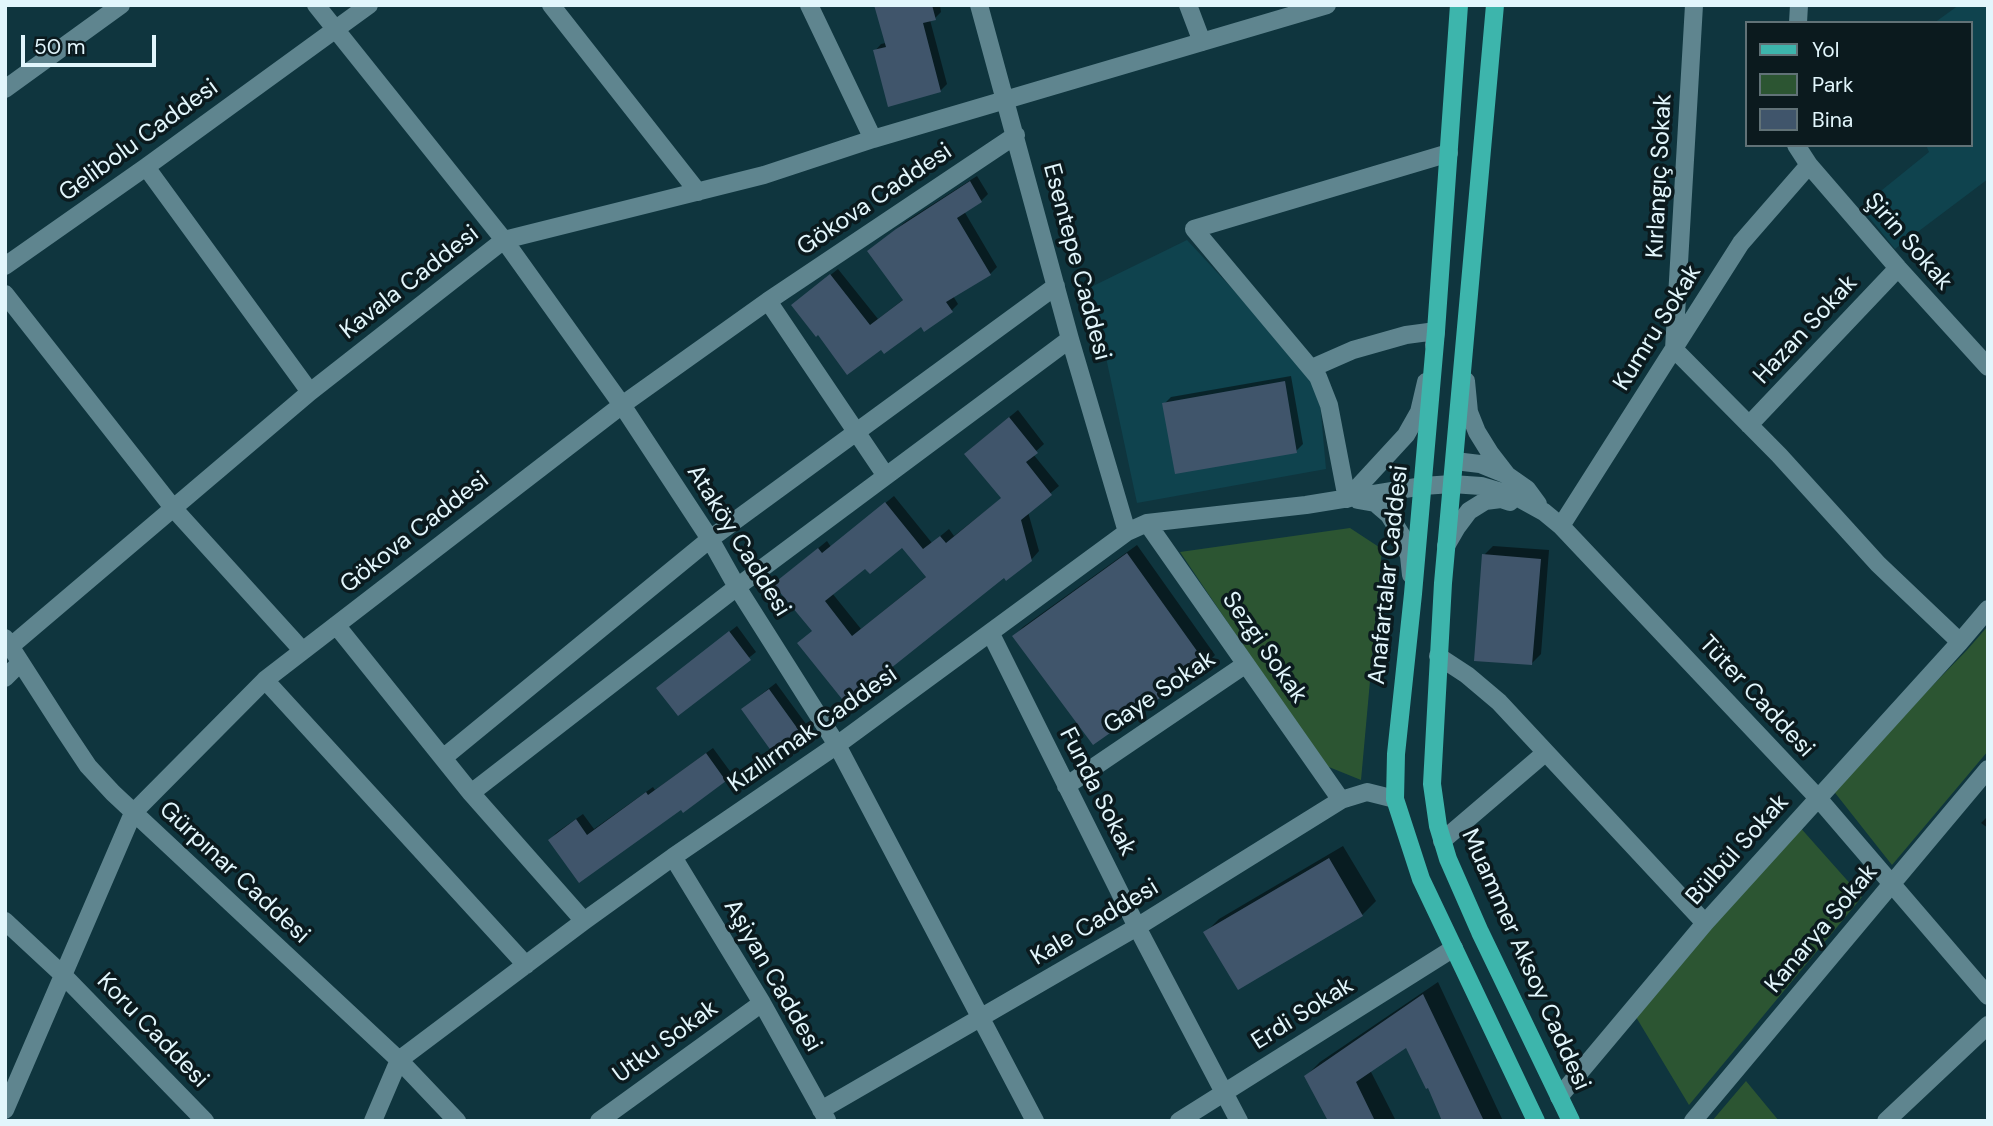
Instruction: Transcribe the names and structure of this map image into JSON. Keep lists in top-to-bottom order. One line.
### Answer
{"streets":{"main road":["Anafartalar Caddesi","Muammer Aksoy Caddesi"],"street":["Gelibolu Caddesi","Kırlangıç Sokak","Gökova Caddesi","Şirin Sokak","Esentepe Caddesi","Kavala Caddesi","Kumru Sokak","Hazan Sokak","Ataköy Caddesi","Sezgi Sokak","Gaye Sokak","Tüter Caddesi","Kızılırmak Caddesi","Funda Sokak","Bülbül Sokak","Gürpınar Caddesi","Kale Caddesi","Kanarya Sokak","Aşiyan Caddesi","Erdi Sokak","Koru Caddesi","Utku Sokak"]},"crossings":[["Gelibolu Caddesi","Ataköy Caddesi"],["Kırlangıç Sokak","Kumru Sokak"],["Gökova Caddesi","Esentepe Caddesi"],["Gökova Caddesi","Ataköy Caddesi"],["Gökova Caddesi","Gürpınar Caddesi"],["Gökova Caddesi","Koru Caddesi"],["Şirin Sokak","Kumru Sokak"],["Şirin Sokak","Hazan Sokak"],["Esentepe Caddesi","Kavala Caddesi"],["Esentepe Caddesi","Kızılırmak Caddesi"],["Kavala Caddesi","Ataköy Caddesi"],["Kavala Caddesi","Gürpınar Caddesi"],["Kumru Sokak","Tüter Caddesi"],["Ataköy Caddesi","Kızılırmak Caddesi"],["Ataköy Caddesi","Kale Caddesi"],["Anafartalar Caddesi","Tüter Caddesi"],["Anafartalar Caddesi","Kızılırmak Caddesi"],["Anafartalar Caddesi","Kale Caddesi"],["Anafartalar Caddesi","Erdi Sokak"],["Sezgi Sokak","Gaye Sokak"],["Sezgi Sokak","Kızılırmak Caddesi"],["Sezgi Sokak","Kale Caddesi"],["Gaye Sokak","Funda Sokak"],["Tüter Caddesi","Kızılırmak Caddesi"],["Tüter Caddesi","Bülbül Sokak"],["Tüter Caddesi","Kanarya Sokak"],["Tüter Caddesi","Muammer Aksoy Caddesi"],["Kızılırmak Caddesi","Funda Sokak"],["Kızılırmak Caddesi","Gürpınar Caddesi"],["Kızılırmak Caddesi","Aşiyan Caddesi"],["Funda Sokak","Kale Caddesi"],["Funda Sokak","Erdi Sokak"],["Bülbül Sokak","Muammer Aksoy Caddesi"],["Kale Caddesi","Aşiyan Caddesi"],["Aşiyan Caddesi","Utku Sokak"]],"legend":["Yol","Park","Bina"],"scale_bar":"50 m"}
